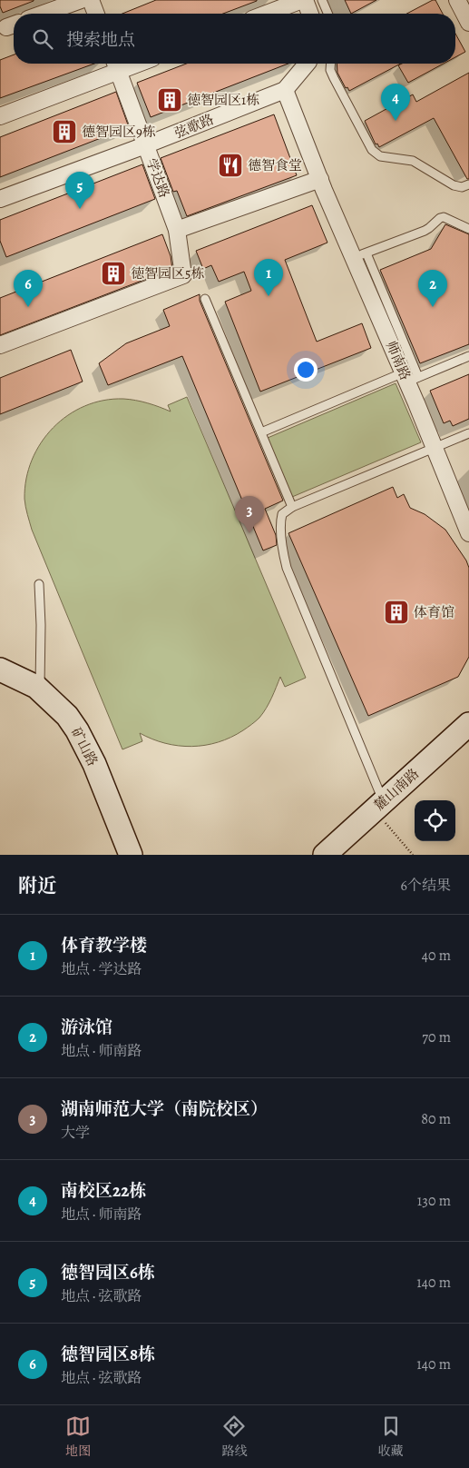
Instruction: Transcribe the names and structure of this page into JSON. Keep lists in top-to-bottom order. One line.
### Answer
{"streets":{"street":["弦歌路","学达路","师南路","矿山路","麓山南路"]},"crossings":[["弦歌路","学达路"],["弦歌路","师南路"]],"places":{"building":["徳智园区1栋","德智园区9栋","徳智园区5栋","体育馆"],"restaurant":["德智食堂"]},"page":{"search":"搜索地点","pins":["4","5","1","2","6","3"],"heading":["附近","6个结果"],"list":[{"mark":"1","name":"体育教学楼","note":"地点 · 学达路","value":"40 m"},{"mark":"2","name":"游泳馆","note":"地点 · 师南路","value":"70 m"},{"mark":"3","name":"湖南师范大学（南院校区）","note":"大学","value":"80 m"},{"mark":"4","name":"南校区22栋","note":"地点 · 师南路","value":"130 m"},{"mark":"5","name":"徳智园区6栋","note":"地点 · 弦歌路","value":"140 m"},{"mark":"6","name":"徳智园区8栋","note":"地点 · 弦歌路","value":"140 m"}],"nav":["地图","路线","收藏"]}}
